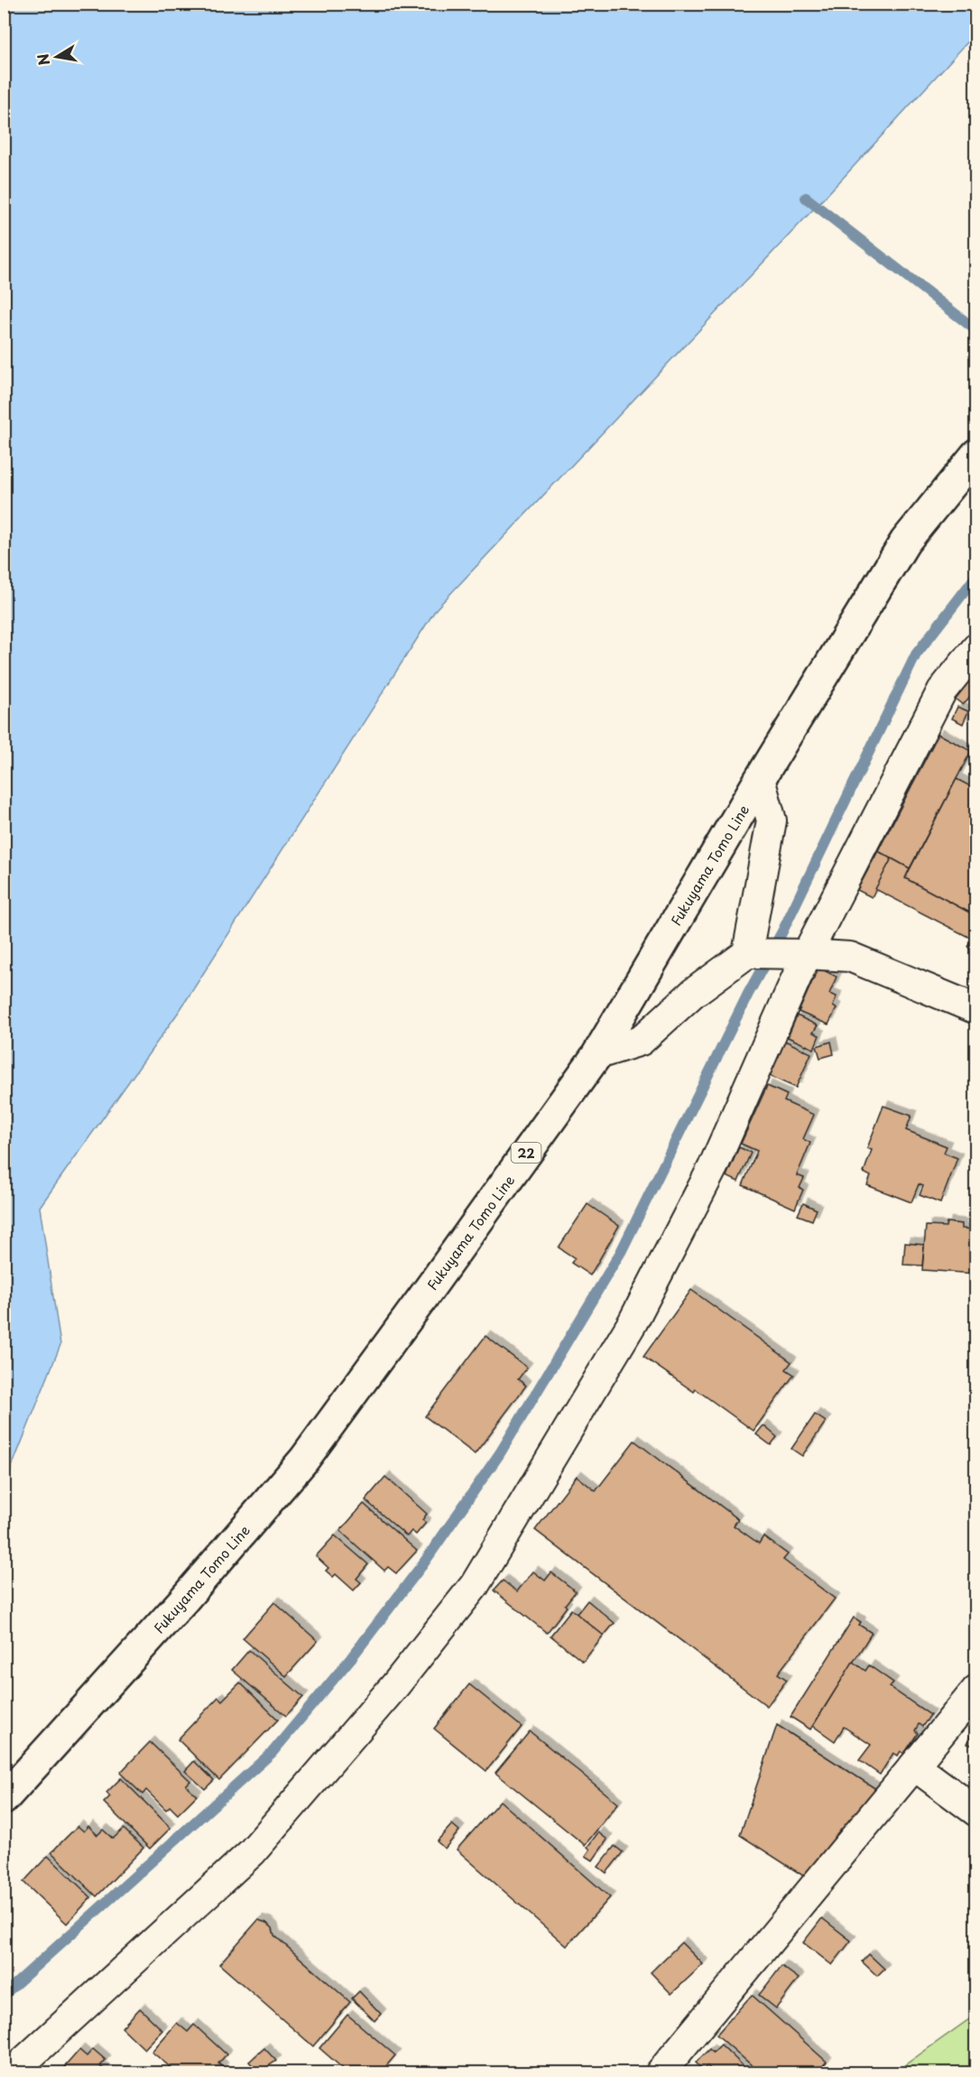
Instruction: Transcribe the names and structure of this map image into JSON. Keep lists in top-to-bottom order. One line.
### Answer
{"streets":{"main road":["Fukuyama Tomo Line","22"]},"north":"left"}
